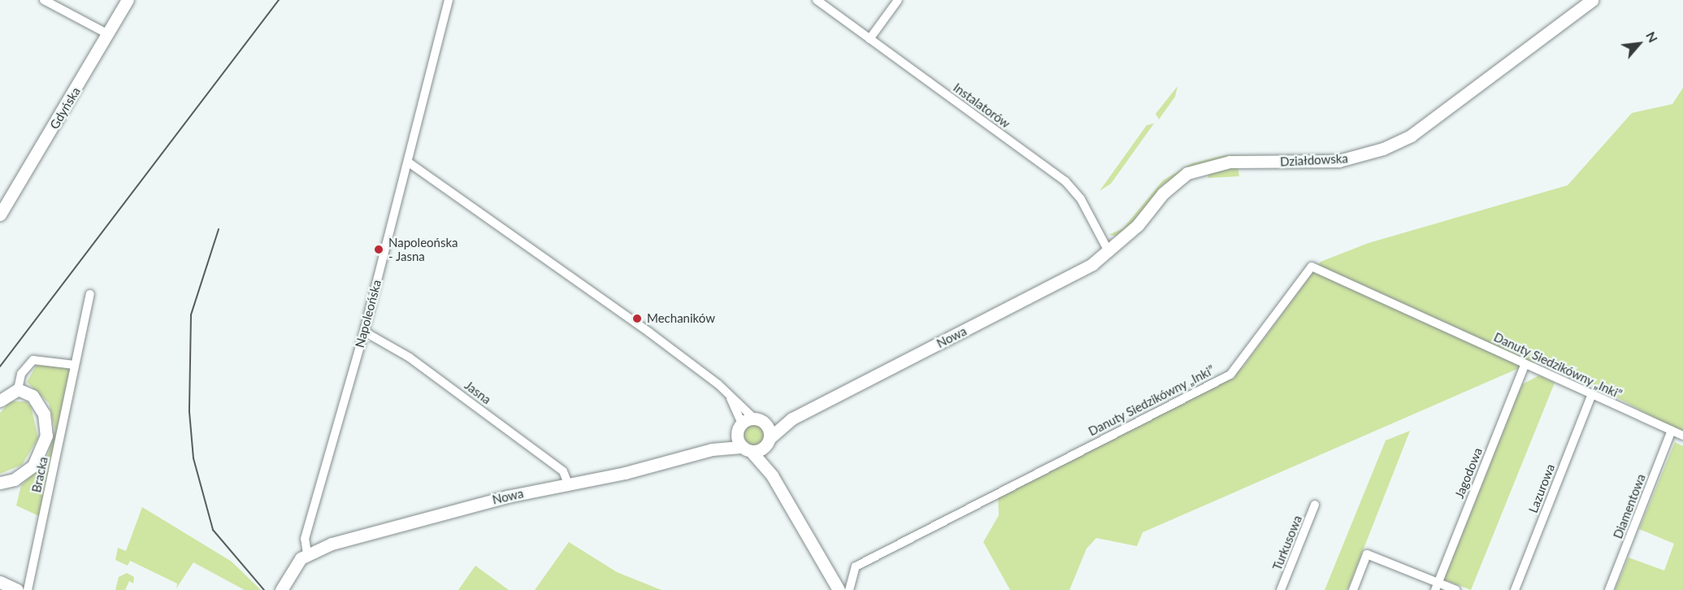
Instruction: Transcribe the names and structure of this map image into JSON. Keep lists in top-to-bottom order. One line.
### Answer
{"streets":{"street":["Instalatorów","Gdyńska","Działdowska","Napoleońska","Nowa","Danuty Siedzikówny „Inki”","Jasna","Jagodowa","Bracka","Lazurowa","Diamentowa","Turkusowa"]},"crossings":[["Instalatorów","Działdowska"],["Instalatorów","Nowa"],["Działdowska","Nowa"],["Napoleońska","Nowa"],["Napoleońska","Jasna"],["Nowa","Jasna"],["Danuty Siedzikówny „Inki”","Jagodowa"],["Danuty Siedzikówny „Inki”","Lazurowa"],["Danuty Siedzikówny „Inki”","Diamentowa"]],"places":["Napoleońska - Jasna","Mechaników"],"north":"top right"}
